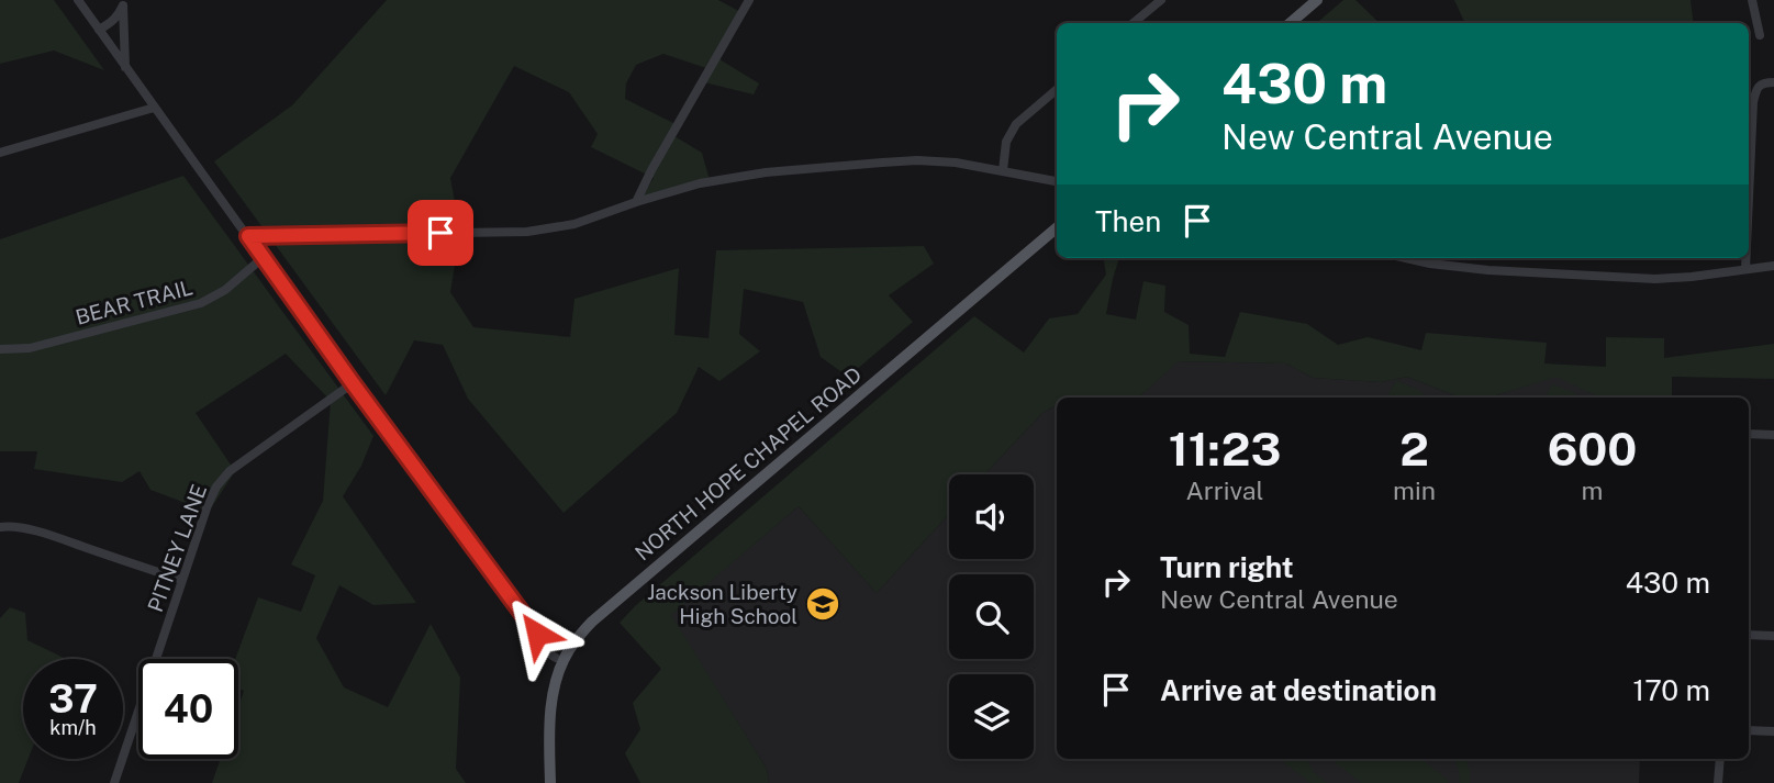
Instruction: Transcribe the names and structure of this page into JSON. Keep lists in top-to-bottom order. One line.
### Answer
{"streets":{"main road":["NORTH HOPE CHAPEL ROAD"],"street":["BEAR TRAIL","PITNEY LANE"]},"places":{"school or university":["Jackson Liberty High School"]},"page":{"turn":["430 m","New Central Avenue"],"then":"Then","eta":["11:23","Arrival","2","min","600","m"],"list":[{"name":"Turn right","note":"New Central Avenue","value":"430 m"},{"name":"Arrive at destination","value":"170 m"}],"speed":"37 km/h","limit":"40"}}
